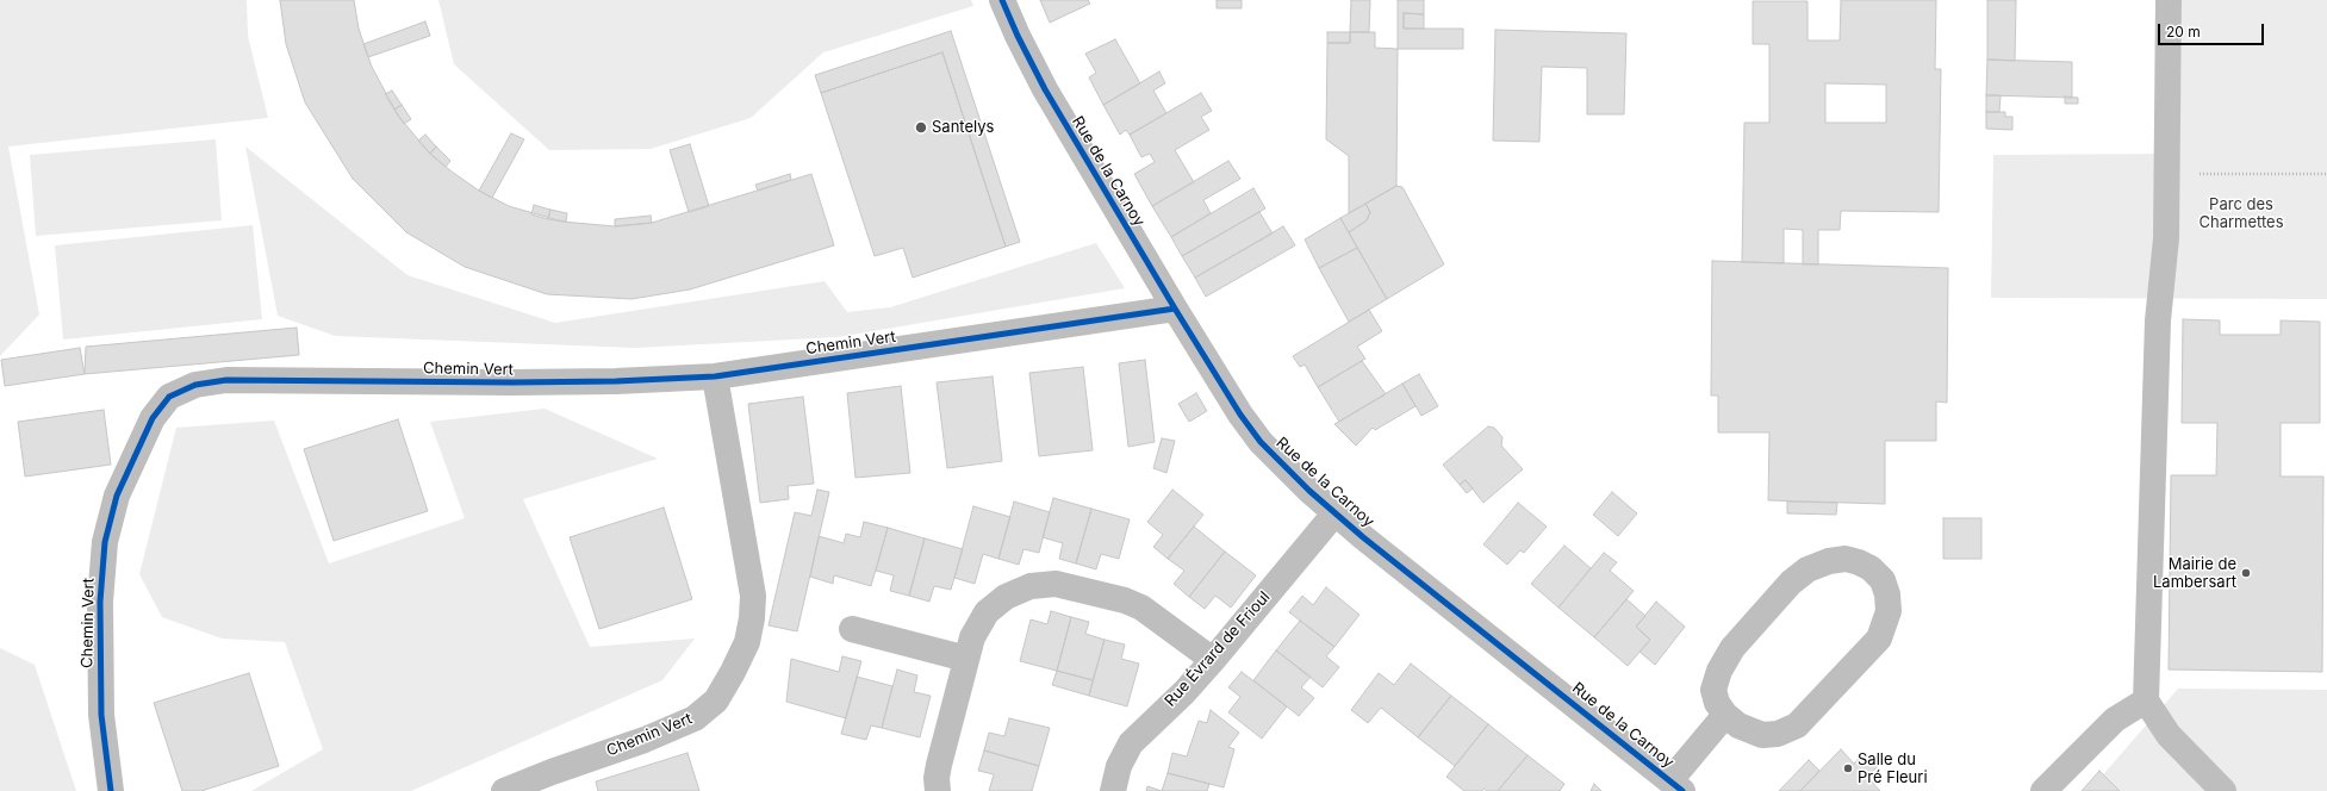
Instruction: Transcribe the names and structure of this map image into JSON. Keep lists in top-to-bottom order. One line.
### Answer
{"streets":{"street":["Rue de la Carnoy","Chemin Vert","Rue Évrard de Frioul"]},"crossings":[["Rue de la Carnoy","Chemin Vert"],["Rue de la Carnoy","Rue Évrard de Frioul"]],"parks":["Parc des Charmettes"],"places":["Santelys","Mairie de Lambersart","Salle du Pré Fleuri"],"scale_bar":"20 m"}
